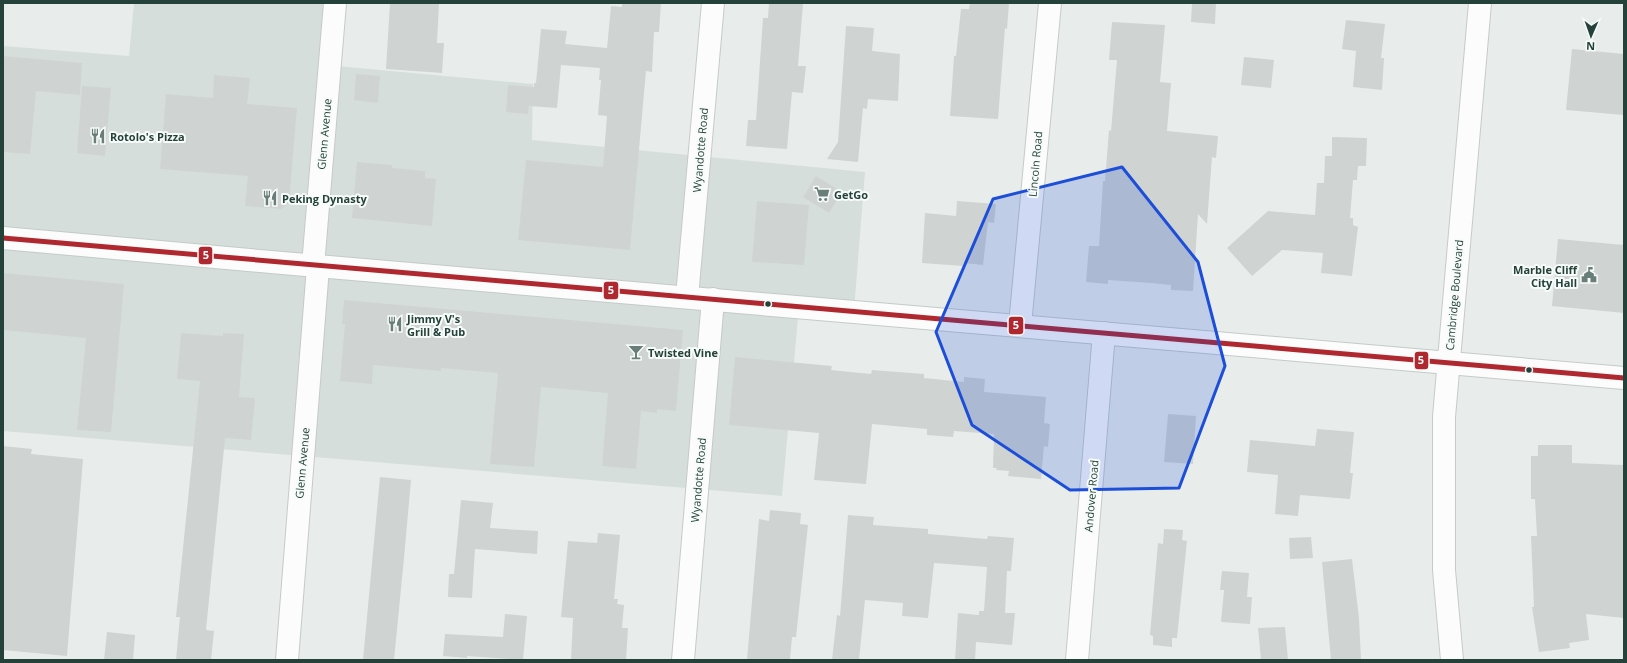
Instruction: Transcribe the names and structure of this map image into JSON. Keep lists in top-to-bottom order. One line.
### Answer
{"streets":{"street":["Glenn Avenue","Wyandotte Road","Lincoln Road","Cambridge Boulevard","Andover Road"]},"places":{"restaurant":["Rotolo's Pizza","Peking Dynasty","Jimmy V's Grill & Pub"],"supermarket":["GetGo"],"public building":["Marble Cliff City Hall"],"bar":["Twisted Vine"]},"lines":["transit line 5"],"north":"bottom"}
